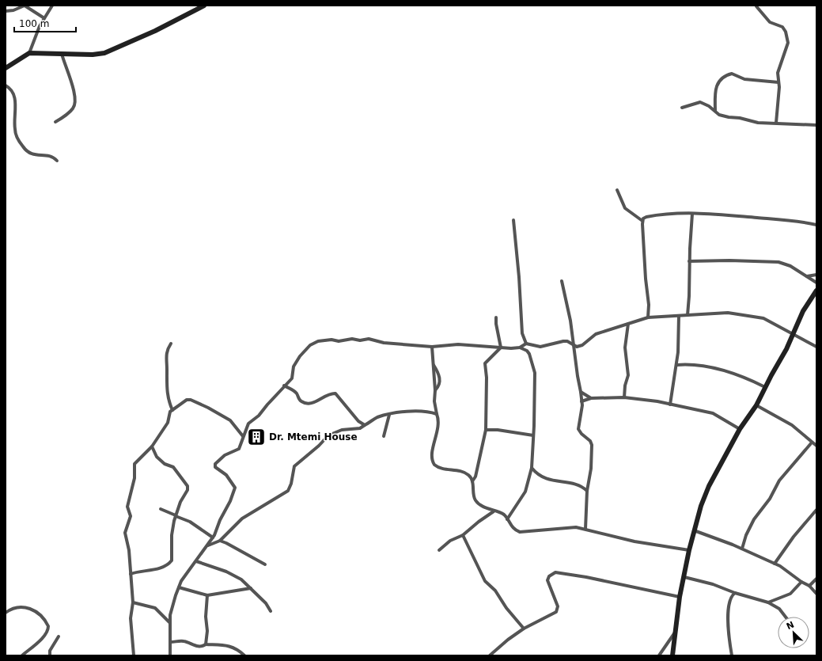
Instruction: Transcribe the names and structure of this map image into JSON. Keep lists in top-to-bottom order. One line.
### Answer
{"places":{"building":["Dr. Mtemi House"]},"scale_bar":"100 m","north":"top left"}
